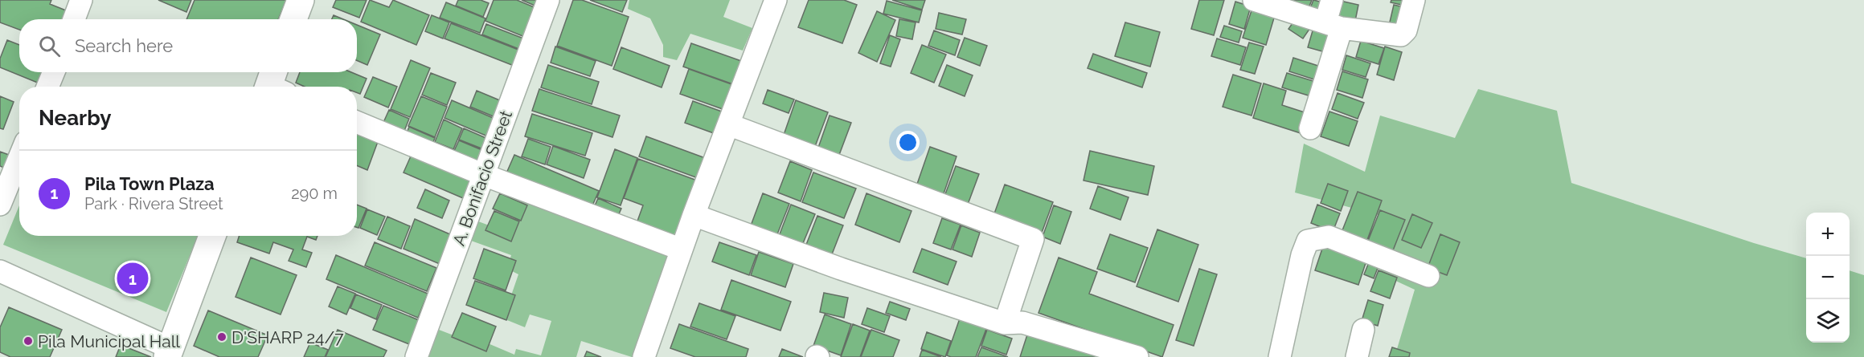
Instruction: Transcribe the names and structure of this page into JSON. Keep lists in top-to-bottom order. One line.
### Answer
{"streets":{"street":["A. Bonifacio Street"]},"places":["D'SHARP 24/7","Pila Municipal Hall"],"page":{"search":"Search here","heading":"Nearby","list":[{"mark":"1","name":"Pila Town Plaza","note":"Park · Rivera Street","value":"290 m"}],"map_buttons":["+","−"],"pins":"1"}}
